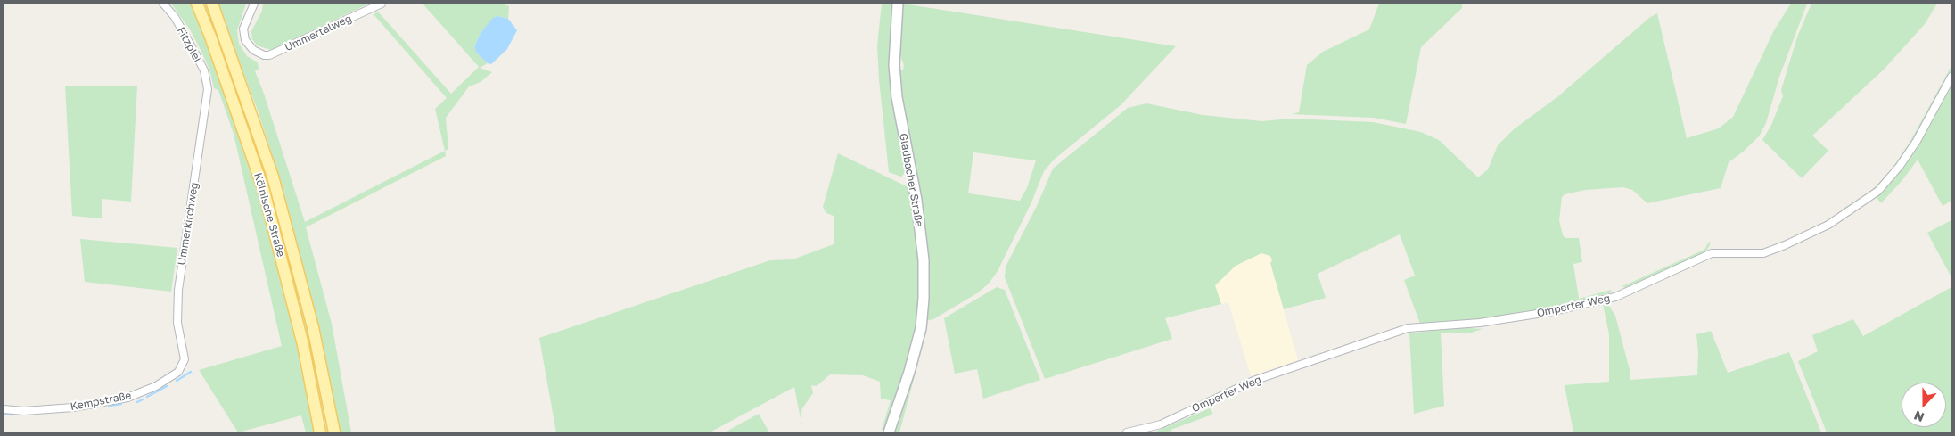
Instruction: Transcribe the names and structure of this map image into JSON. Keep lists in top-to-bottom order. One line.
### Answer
{"streets":{"main road":["Gladbacher Straße","Kölnische Straße"],"street":["Ummertalweg","Fitzplei","Ummerkirchweg","Omperter Weg","Kempstraße"]},"crossings":[["Fitzplei","Ummerkirchweg"],["Ummerkirchweg","Kempstraße"]],"north":"bottom"}
